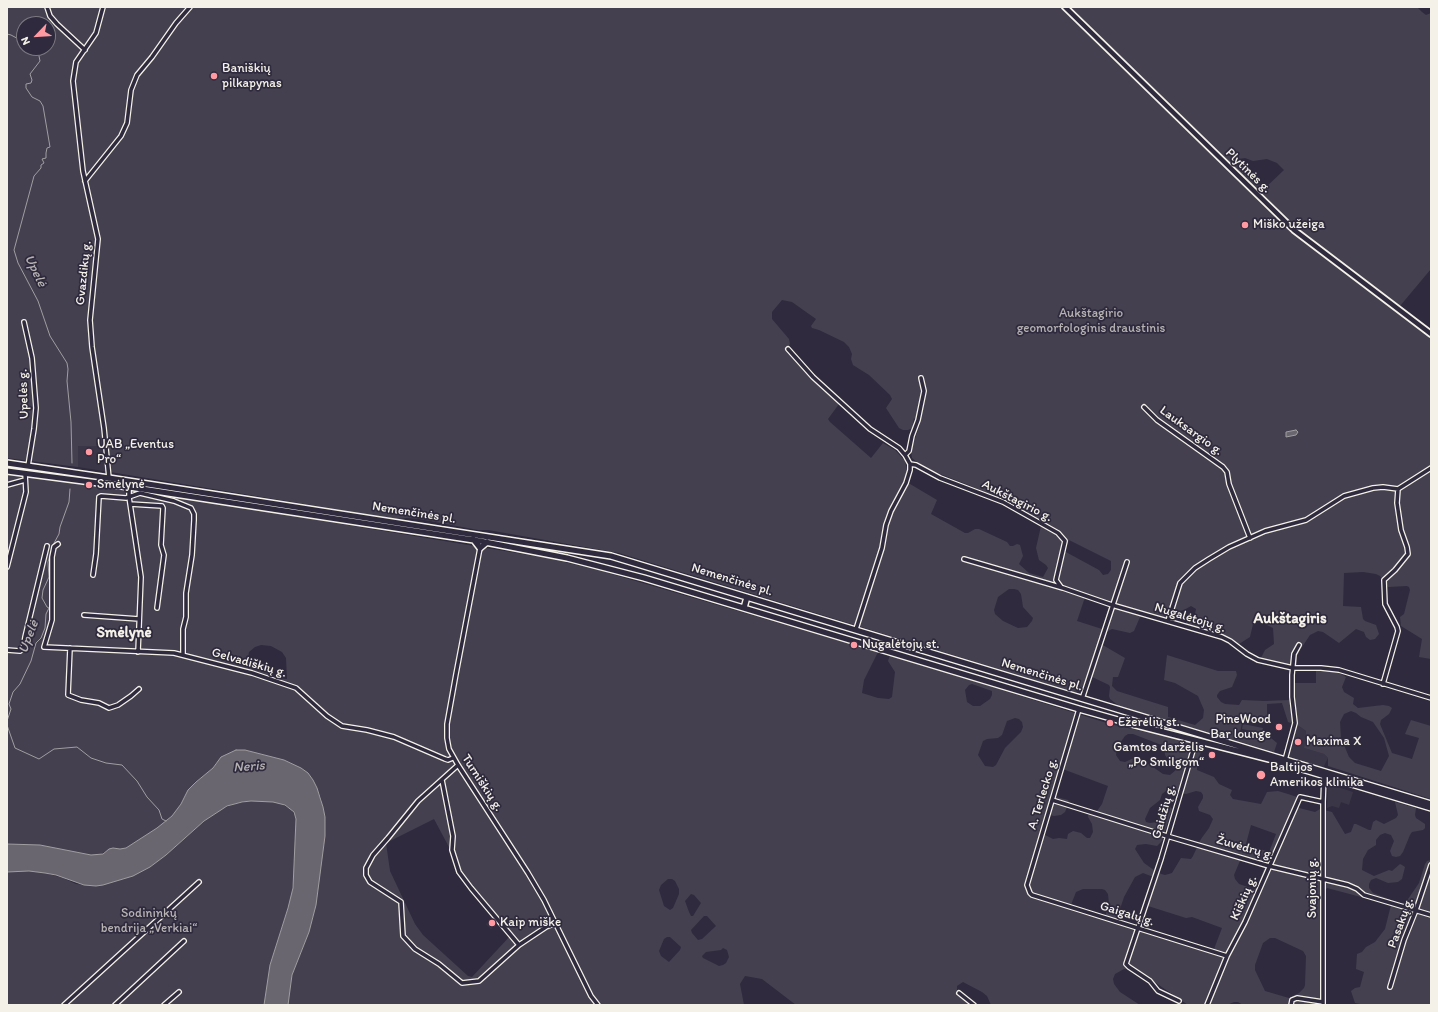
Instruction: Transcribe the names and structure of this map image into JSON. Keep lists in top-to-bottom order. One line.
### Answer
{"streets":{"main road":["Plytinės g.","Nemenčinės pl."],"street":["Gvazdikų g.","Upelės g.","Lauksargio g.","Aukštagirio g.","Nugalėtojų g.","Gelvadiškių g.","Turniškių g.","A. Terlecko g.","Gaidžių g.","Žuvėdrų g.","Svajonių g.","Kiškių g.","Gaigalų g.","Pasakų g."]},"crossings":[["Gvazdikų g.","Nemenčinės pl."],["Upelės g.","Nemenčinės pl."],["Aukštagirio g.","Nugalėtojų g."],["Nemenčinės pl.","A. Terlecko g."],["Nemenčinės pl.","Svajonių g."],["Gelvadiškių g.","Turniškių g."],["A. Terlecko g.","Žuvėdrų g."],["A. Terlecko g.","Gaigalų g."],["Gaidžių g.","Žuvėdrų g."],["Gaidžių g.","Gaigalų g."],["Žuvėdrų g.","Svajonių g."],["Žuvėdrų g.","Kiškių g."],["Žuvėdrų g.","Pasakų g."],["Svajonių g.","Kiškių g."],["Kiškių g.","Gaigalų g."]],"districts":["Aukštagiris","Smėlynė"],"water":["Upelė","Neris"],"parks":["Aukštagirio geomorfologinis draustinis","Sodininkų bendrija „Verkiai“"],"places":["Baniškių pilkapynas","Miško užeiga","UAB „Eventus Pro“","Smėlynė","Nugalėtojų st.","Ežerėlių st.","PineWood Bar lounge","Maxima X","Gamtos darželis „Po Smilgom“","Baltijos Amerikos klinika","Kaip miške"],"north":"bottom left"}
